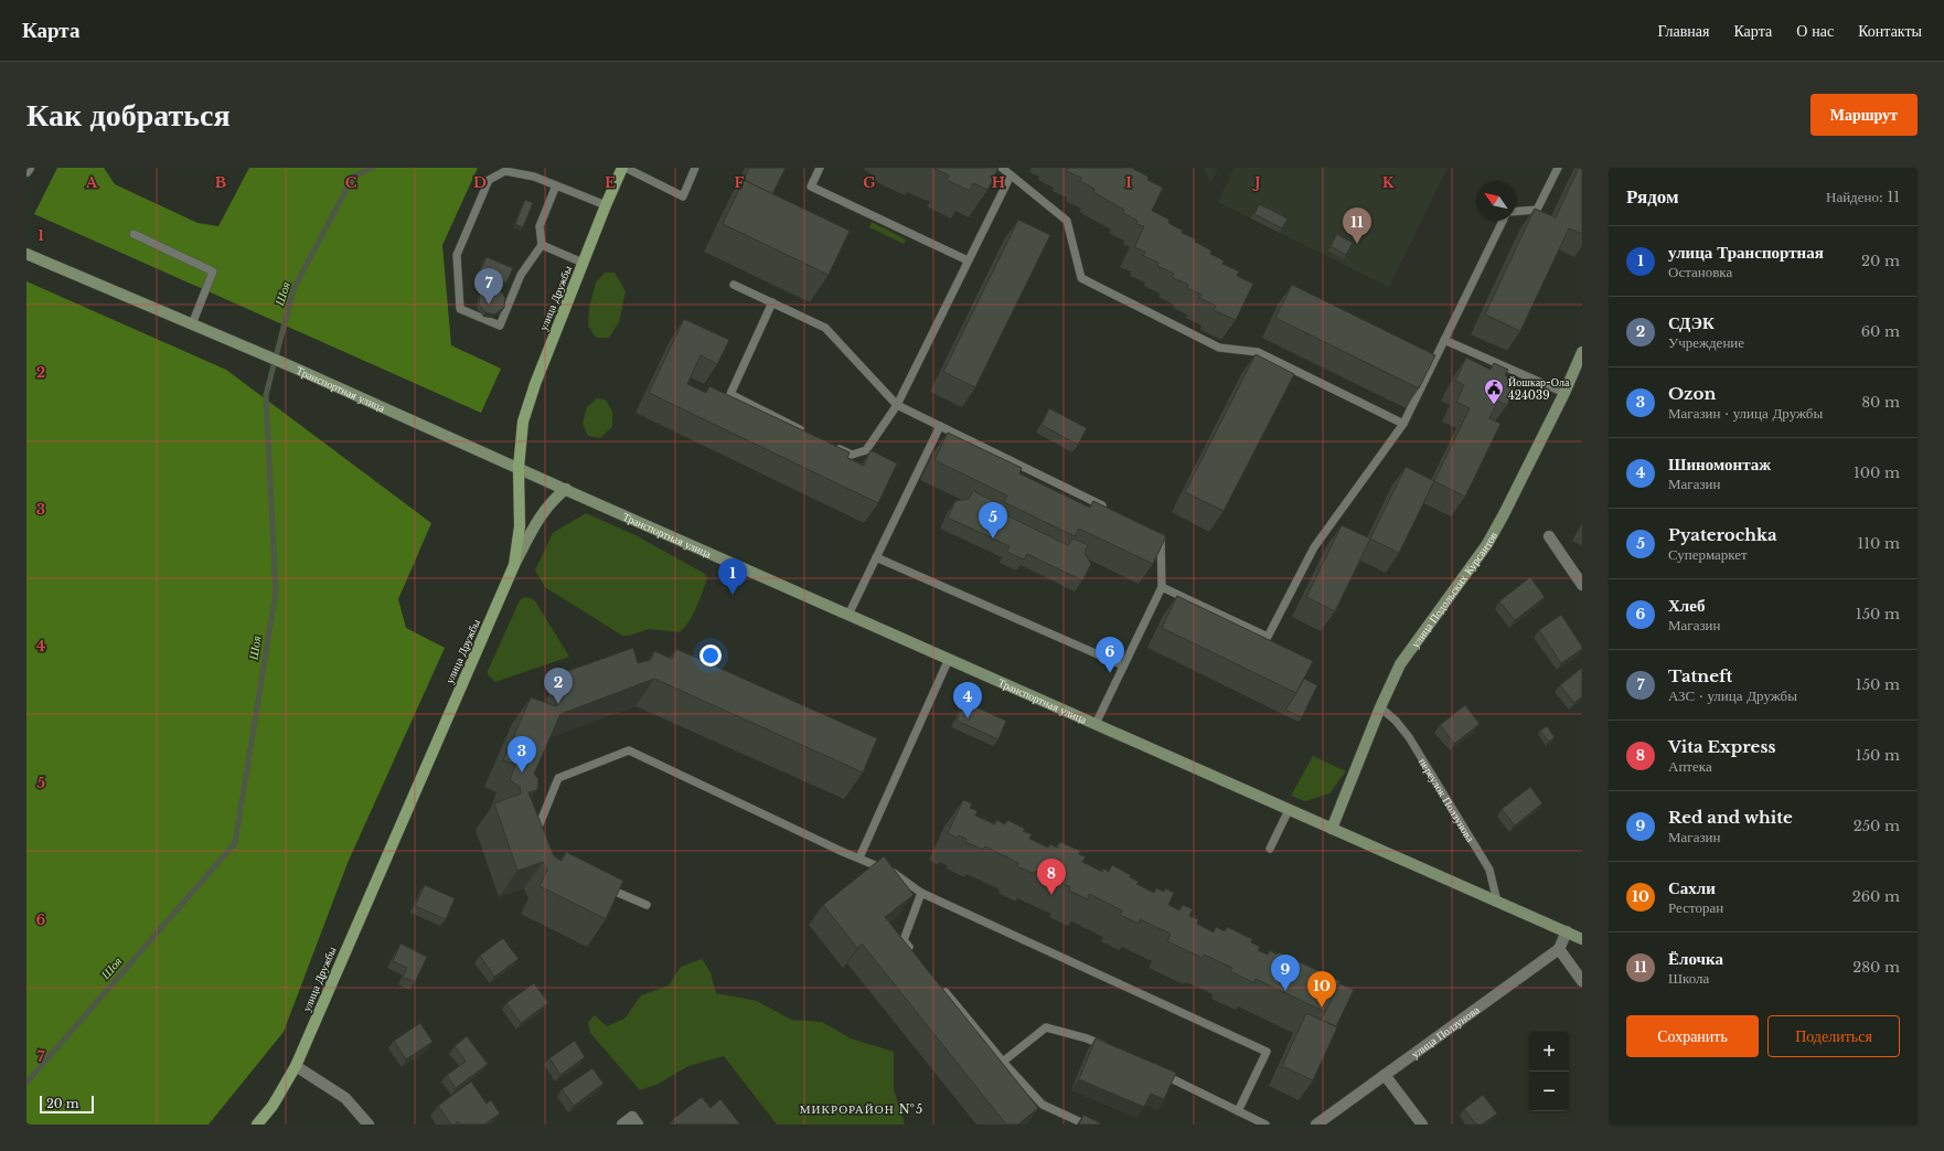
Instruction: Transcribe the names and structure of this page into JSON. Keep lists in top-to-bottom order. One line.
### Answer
{"streets":{"main road":["улица Дружбы","Транспортная улица","улица Подольских Курсантов"],"street":["улица Ползунова"],"lane":["переулок Ползунова"]},"crossings":[["улица Дружбы","Транспортная улица"],["Транспортная улица","улица Подольских Курсантов"],["улица Подольских Курсантов","переулок Ползунова"]],"districts":["МИКРОРАЙОН №5"],"water":["Шоя"],"places":{"public building":["Йошкар-Ола 424039"]},"scale_bar":"20 m","north":"top left","page":{"header":"Карта","nav":["Главная","Карта","О нас","Контакты"],"buttons":["Маршрут",["Сохранить","Поделиться"]],"title":"Как добраться","heading":["Рядом","Найдено: 11"],"pins":["11","7","5","1","6","2","4","3","8","9","10"],"list":[{"mark":"1","name":"улица Транспортная","note":"Остановка","value":"20 m"},{"mark":"2","name":"СДЭК","note":"Учреждение","value":"60 m"},{"mark":"3","name":"Ozon","note":"Магазин · улица Дружбы","value":"80 m"},{"mark":"4","name":"Шиномонтаж","note":"Магазин","value":"100 m"},{"mark":"5","name":"Pyaterochka","note":"Супермаркет","value":"110 m"},{"mark":"6","name":"Хлеб","note":"Магазин","value":"150 m"},{"mark":"7","name":"Tatneft","note":"АЗС · улица Дружбы","value":"150 m"},{"mark":"8","name":"Vita Express","note":"Аптека","value":"150 m"},{"mark":"9","name":"Red and white","note":"Магазин","value":"250 m"},{"mark":"10","name":"Сахли","note":"Ресторан","value":"260 m"},{"mark":"11","name":"Ёлочка","note":"Школа","value":"280 m"}],"map_buttons":["+","−"],"scale":"20 m"},"grid":{"columns":["A","B","C","D","E","F","G","H","I","J","K"],"rows":["1","2","3","4","5","6","7"]}}
